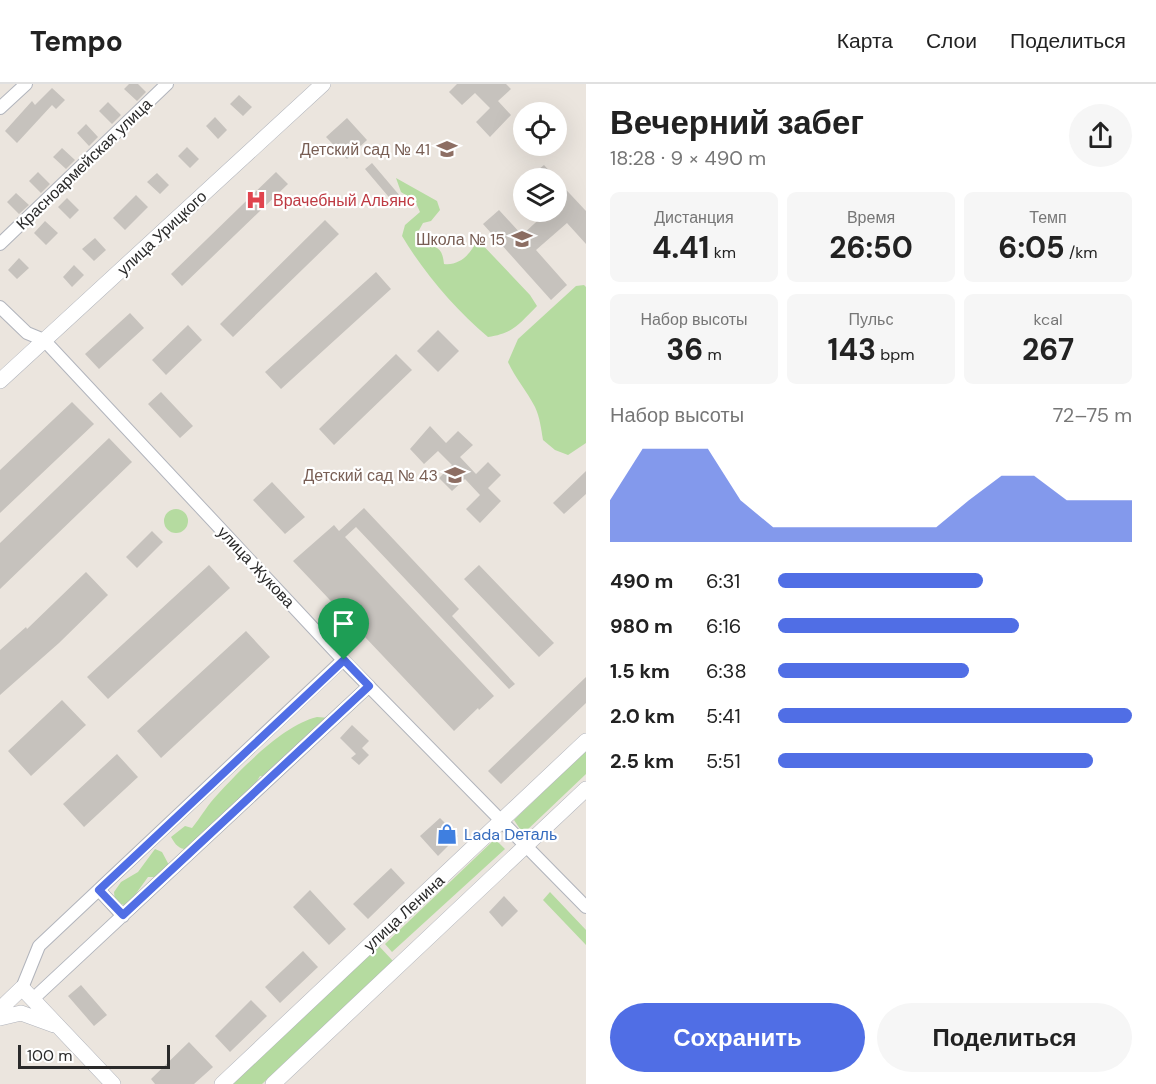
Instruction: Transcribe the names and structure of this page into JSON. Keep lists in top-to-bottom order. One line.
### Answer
{"streets":{"street":["Красноармейская улица","улица Урицкого","улица Жукова","улица Ленина"]},"crossings":[["улица Урицкого","улица Жукова"],["улица Жукова","улица Ленина"]],"places":{"school or university":["Детский сад № 41","Школа № 15","Детский сад № 43"],"hospital":["Врачебный Альянс"],"shop":["Lada Dеталь"]},"scale_bar":"100 m","page":{"header":"Tempo","nav":["Карта","Слои","Поделиться"],"heading":["Вечерний забег","18:28 · 9 × 490 m"],"stats":[["Дистанция","4.41 km"],["Время","26:50"],["Темп","6:05 /km"],["Набор высоты","36 m"],["Пульс","143 bpm"],["kcal","267"]],"chart":["Набор высоты","72–75 m"],"list":[{"name":"490 m","note":"6:31"},{"name":"980 m","note":"6:16"},{"name":"1.5 km","note":"6:38"},{"name":"2.0 km","note":"5:41"},{"name":"2.5 km","note":"5:51"}],"buttons":["Сохранить","Поделиться"],"scale":"100 m"}}
